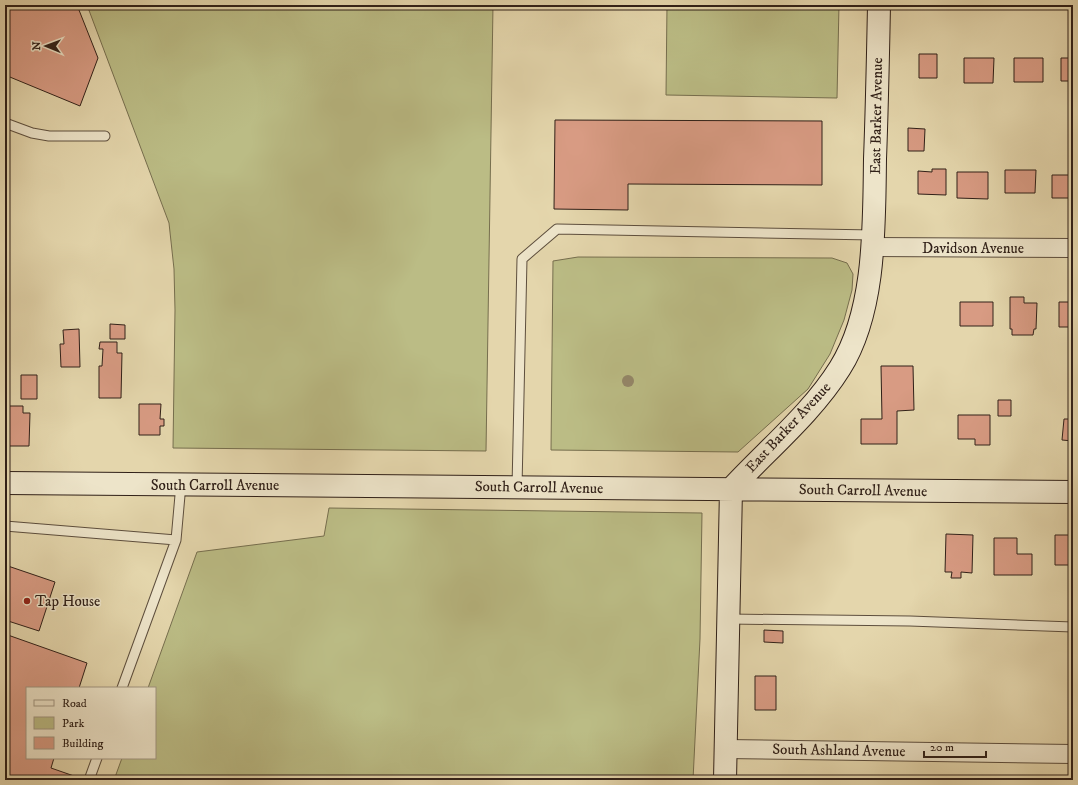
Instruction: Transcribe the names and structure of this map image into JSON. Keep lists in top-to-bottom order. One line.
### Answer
{"streets":{"street":["East Barker Avenue","Davidson Avenue","South Carroll Avenue","South Ashland Avenue"]},"crossings":[["East Barker Avenue","Davidson Avenue"],["East Barker Avenue","South Carroll Avenue"]],"places":["Tap House"],"legend":["Road","Park","Building"],"scale_bar":"20 m","north":"left"}
